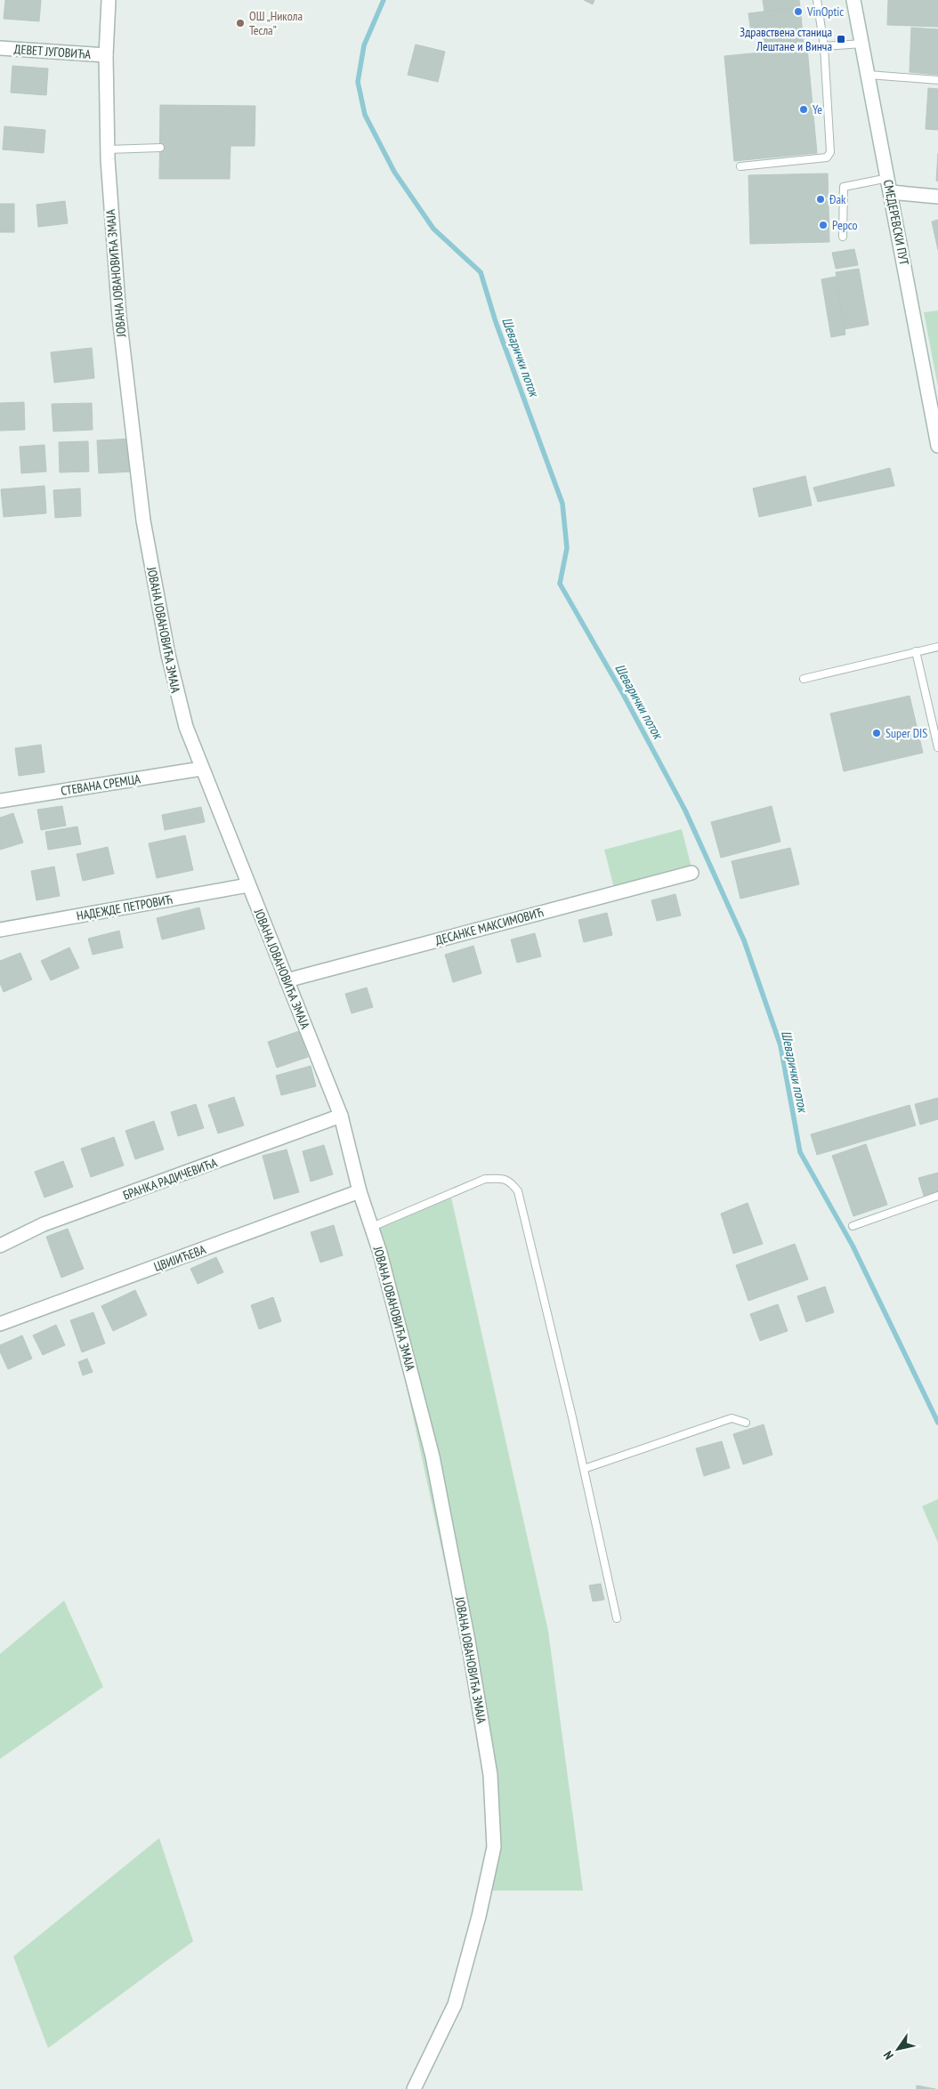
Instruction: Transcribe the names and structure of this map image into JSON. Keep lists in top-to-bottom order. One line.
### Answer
{"streets":{"street":["ДЕВЕТ ЈУГОВИЋА","СМЕДЕРЕВСКИ ПУТ","ЈОВАНА ЈОВАНОВИЋА ЗМАЈА","СТЕВАНА СРЕМЦА","НАДЕЖДЕ ПЕТРОВИЋ","ДЕСАНКЕ МАКСИМОВИЋ","БРАНКА РАДИЧЕВИЋА","ЦВИЈИЋЕВА"]},"crossings":[["ДЕВЕТ ЈУГОВИЋА","ЈОВАНА ЈОВАНОВИЋА ЗМАЈА"],["ЈОВАНА ЈОВАНОВИЋА ЗМАЈА","СТЕВАНА СРЕМЦА"],["ЈОВАНА ЈОВАНОВИЋА ЗМАЈА","НАДЕЖДЕ ПЕТРОВИЋ"],["ЈОВАНА ЈОВАНОВИЋА ЗМАЈА","ДЕСАНКЕ МАКСИМОВИЋ"],["ЈОВАНА ЈОВАНОВИЋА ЗМАЈА","БРАНКА РАДИЧЕВИЋА"],["ЈОВАНА ЈОВАНОВИЋА ЗМАЈА","ЦВИЈИЋЕВА"]],"water":["Шеварички поток"],"places":{"other":["VinOptic","ОШ „Никола Тесла”","Ye","Đak","Pepco","Super DIS"],"transit":["Здравствена станица Лештане и Винча"]},"north":"bottom left"}
